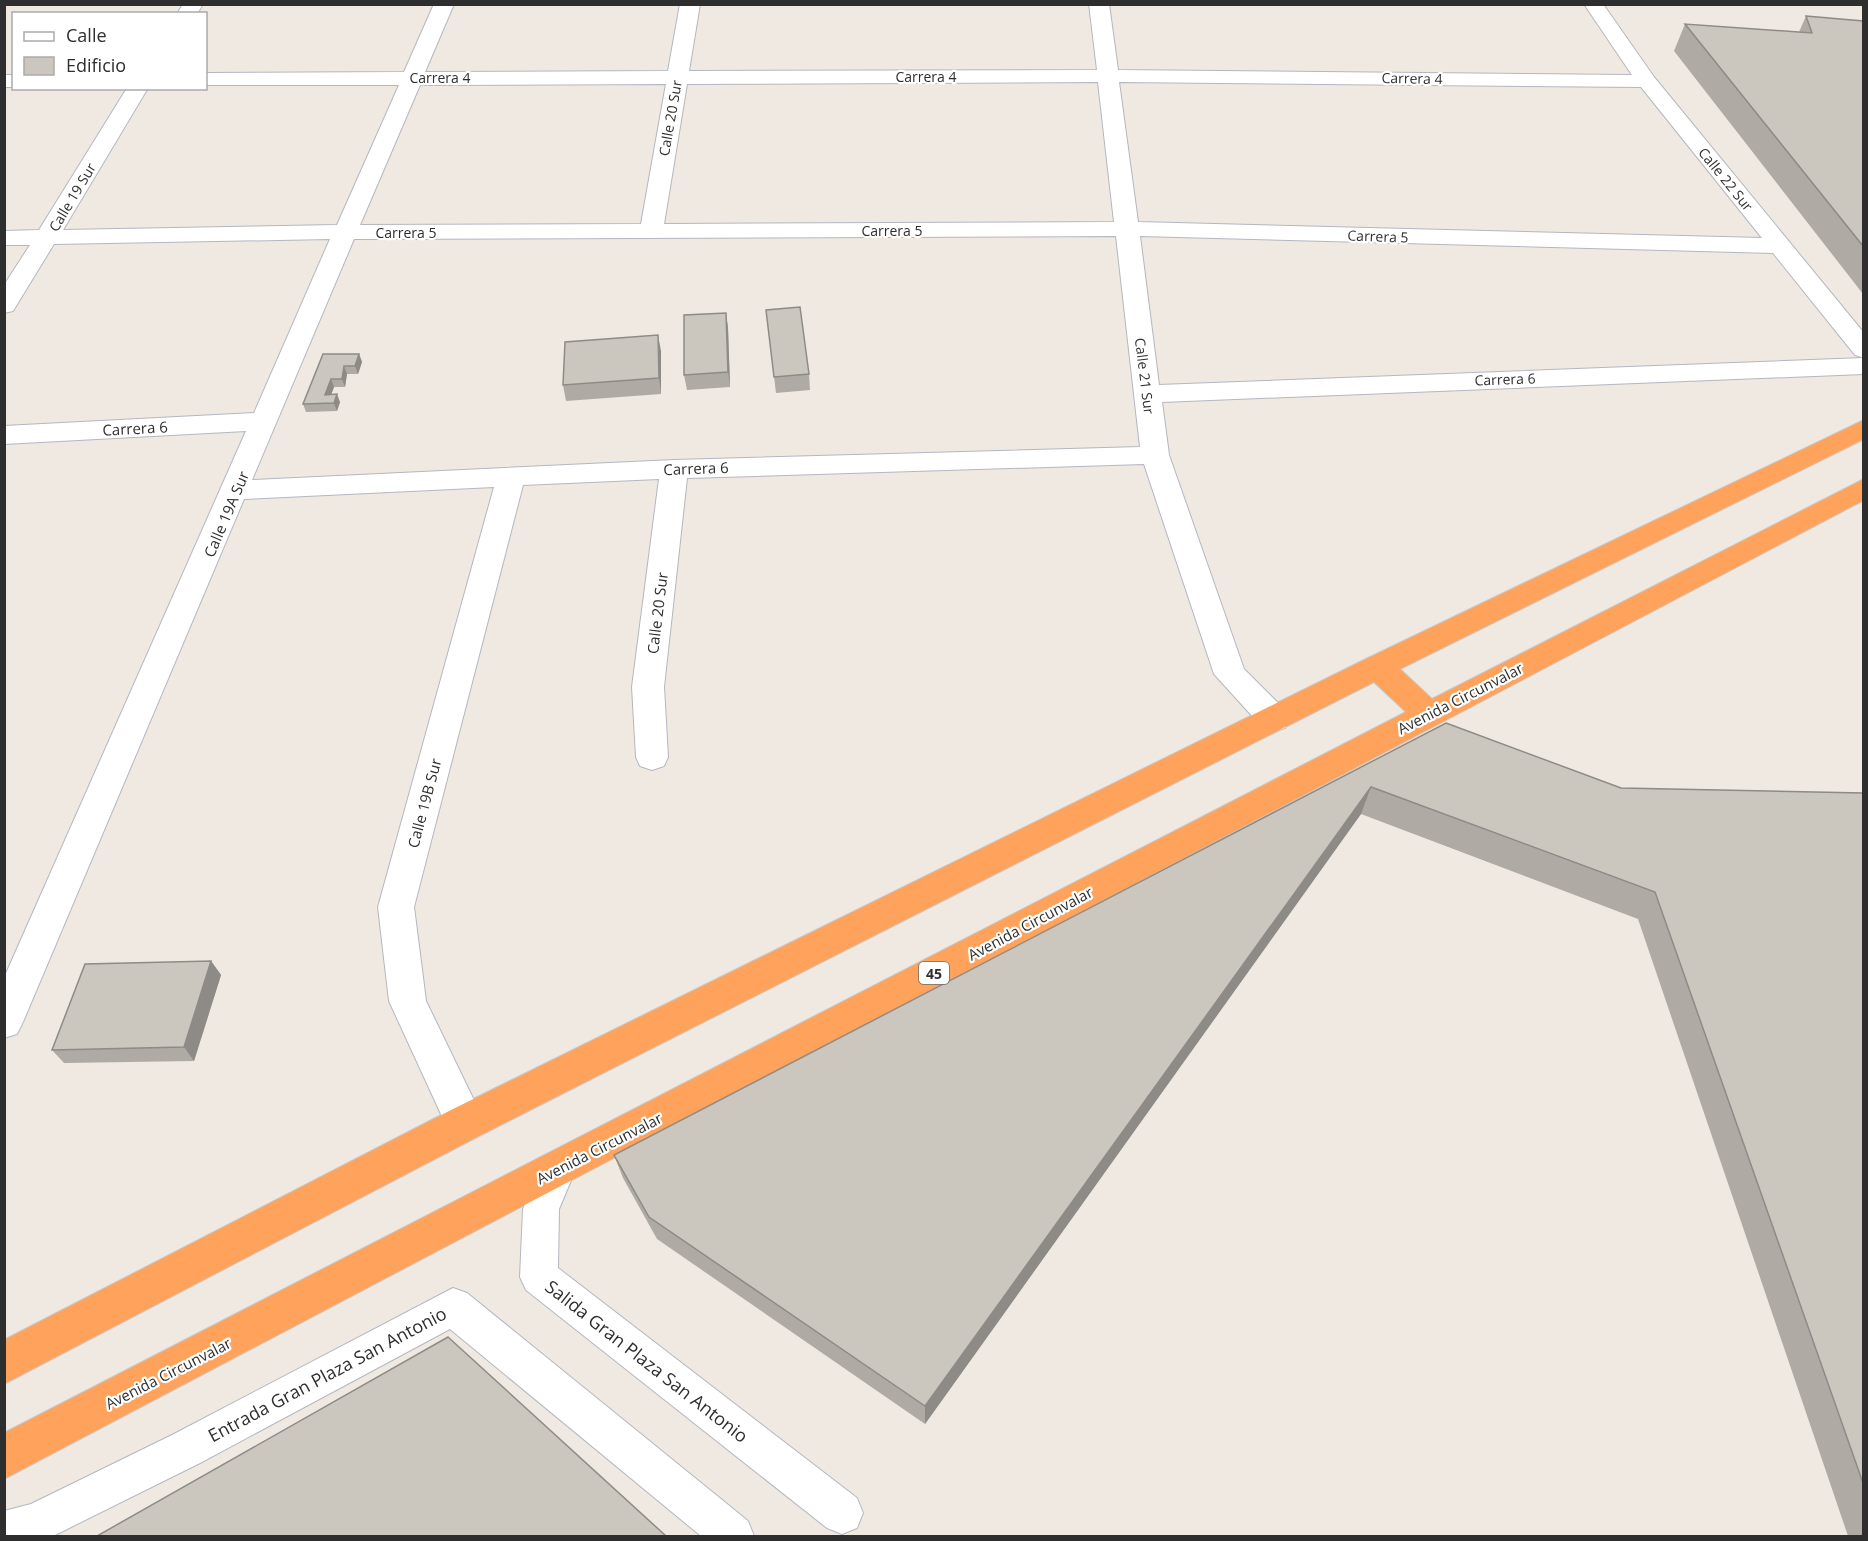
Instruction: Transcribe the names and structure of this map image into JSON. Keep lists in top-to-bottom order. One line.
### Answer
{"streets":{"highway":["Avenida Circunvalar","45"],"street":["Carrera 4","Calle 20 Sur","Calle 22 Sur","Calle 19 Sur","Carrera 5","Calle 21 Sur","Carrera 6","Calle 19A Sur","Calle 19B Sur"],"lane":["Salida Gran Plaza San Antonio","Entrada Gran Plaza San Antonio"]},"crossings":[["Carrera 4","Calle 20 Sur"],["Carrera 4","Calle 22 Sur"],["Carrera 4","Calle 21 Sur"],["Carrera 4","Calle 19A Sur"],["Calle 20 Sur","Carrera 5"],["Calle 20 Sur","Carrera 6"],["Calle 22 Sur","Carrera 5"],["Calle 19 Sur","Carrera 5"],["Carrera 5","Calle 21 Sur"],["Carrera 5","Calle 19A Sur"],["Calle 21 Sur","Carrera 6"],["Carrera 6","Calle 19A Sur"],["Carrera 6","Calle 19B Sur"],["Avenida Circunvalar","Salida Gran Plaza San Antonio"]],"legend":["Calle","Edificio"]}
